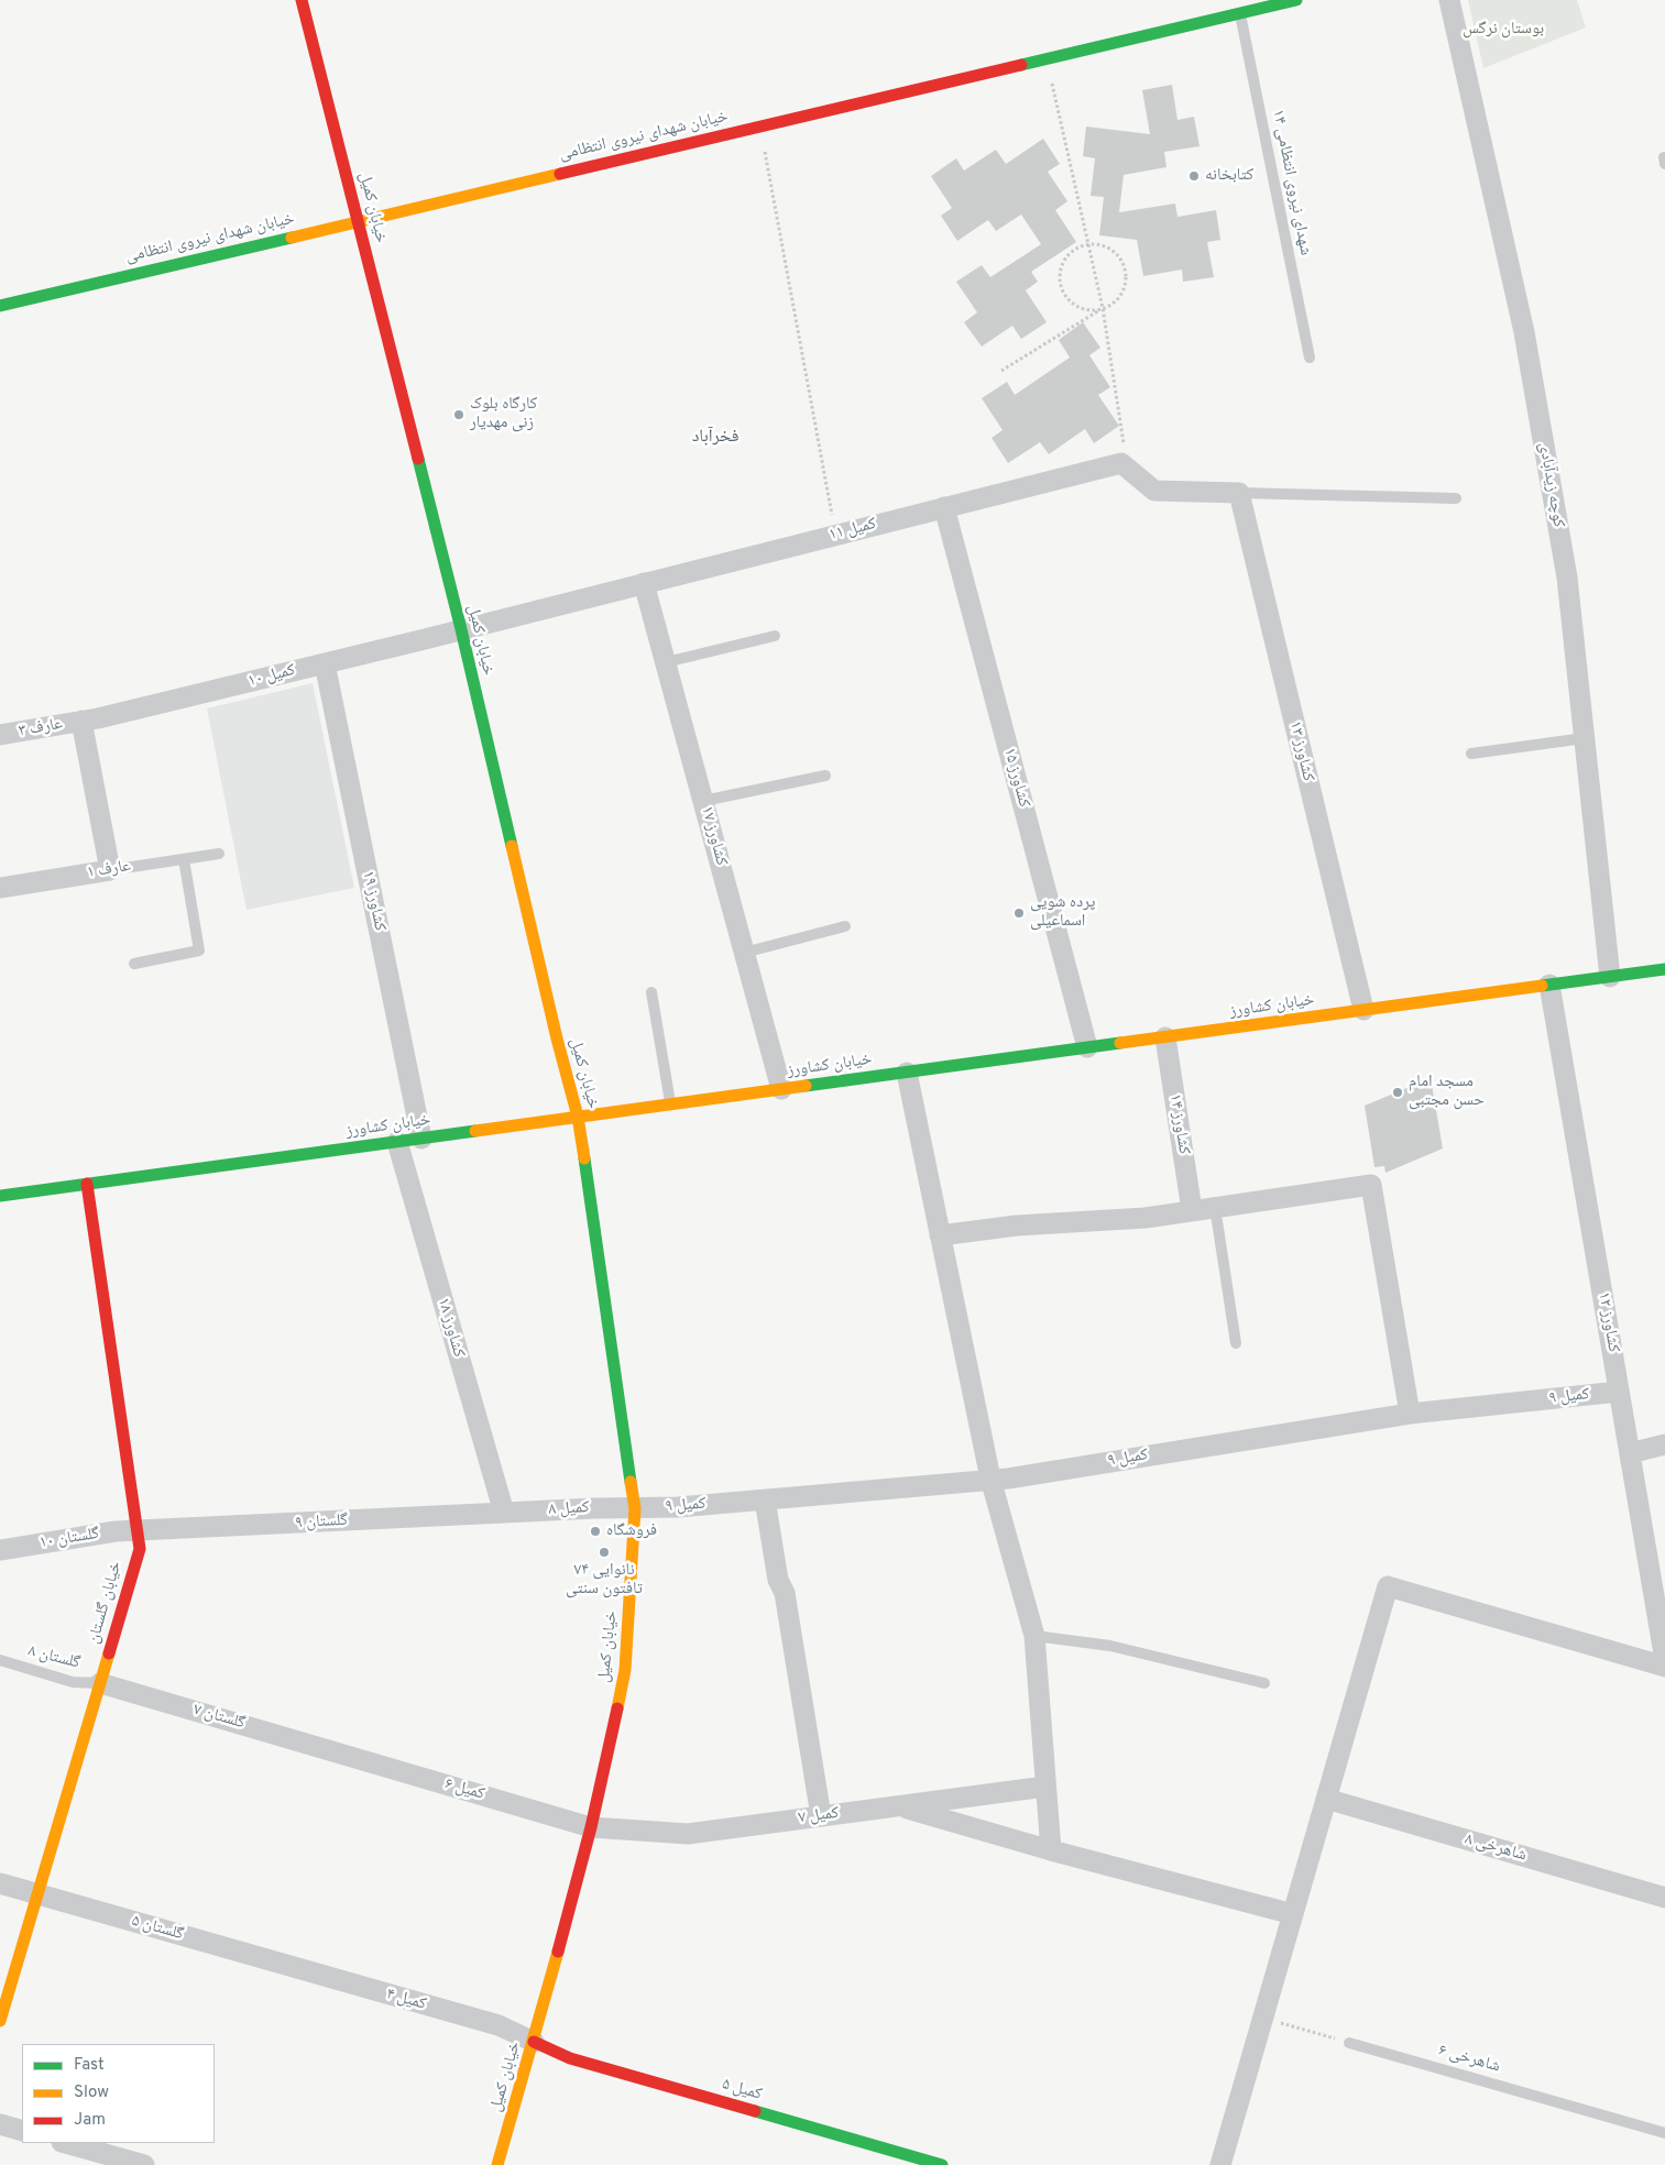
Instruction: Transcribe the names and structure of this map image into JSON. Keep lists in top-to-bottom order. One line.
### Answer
{"streets":{"street":["خیابان شهدای نیروی انتظامی","خیابان کمیل","کوچه زیدآبادی","کمیل ۱۱","کمیل ۱۰","عارف ۳","کشاورز ۱۳","کشاورز ۱۵","کشاورز ۱۷","عارف ۱","کشاورز ۱۹","خیابان کشاورز","کشاورز ۱۴","کشاورز ۱۲","کشاورز ۱۸","کمیل ۹","کمیل ۸","گلستان ۹","گلستان ۱۰","خیابان گلستان","گلستان ۷","کمیل ۶","کمیل ۷","شاهرخی ۸","گلستان ۵","کمیل ۴","کمیل ۵"],"lane":["شهدای نیروی انتظامی ۱۴","گلستان ۸","شاهرخی ۶"]},"crossings":[["خیابان شهدای نیروی انتظامی","شهدای نیروی انتظامی ۱۴"],["خیابان شهدای نیروی انتظامی","خیابان کمیل"],["خیابان کمیل","کمیل ۱۱"],["خیابان کمیل","کمیل ۱۰"],["خیابان کمیل","خیابان کشاورز"],["خیابان کمیل","کمیل ۹"],["خیابان کمیل","کمیل ۸"],["خیابان کمیل","کمیل ۶"],["خیابان کمیل","کمیل ۷"],["خیابان کمیل","کمیل ۴"],["خیابان کمیل","کمیل ۵"],["کوچه زیدآبادی","خیابان کشاورز"],["کمیل ۱۱","کمیل ۱۰"],["کمیل ۱۱","کشاورز ۱۵"],["کمیل ۱۱","کشاورز ۱۷"],["کمیل ۱۰","عارف ۳"],["کمیل ۱۰","کشاورز ۱۹"],["کشاورز ۱۳","خیابان کشاورز"],["کشاورز ۱۵","خیابان کشاورز"],["کشاورز ۱۷","خیابان کشاورز"],["کشاورز ۱۹","خیابان کشاورز"],["خیابان کشاورز","کشاورز ۱۴"],["خیابان کشاورز","کشاورز ۱۲"],["خیابان کشاورز","کشاورز ۱۸"],["خیابان کشاورز","خیابان گلستان"],["کشاورز ۱۲","کمیل ۹"],["کشاورز ۱۸","کمیل ۸"],["کشاورز ۱۸","گلستان ۹"],["کمیل ۹","کمیل ۸"],["کمیل ۸","گلستان ۹"],["گلستان ۹","گلستان ۱۰"],["گلستان ۹","خیابان گلستان"],["گلستان ۱۰","خیابان گلستان"],["خیابان گلستان","گلستان ۸"],["خیابان گلستان","گلستان ۷"],["خیابان گلستان","گلستان ۵"],["گلستان ۸","گلستان ۷"],["گلستان ۷","کمیل ۶"],["کمیل ۶","کمیل ۷"],["گلستان ۵","کمیل ۴"],["کمیل ۴","کمیل ۵"]],"districts":["فخرآباد"],"parks":["بوستان نرگس"],"places":["کتابخانه","کارگاه بلوک زنی مهدیار","پرده شویی اسماعیلی","مسجد امام حسن مجتبی","فروشگاه","نانوایی ۷۴ تافتون سنتی"],"legend":["Fast","Slow","Jam"]}
